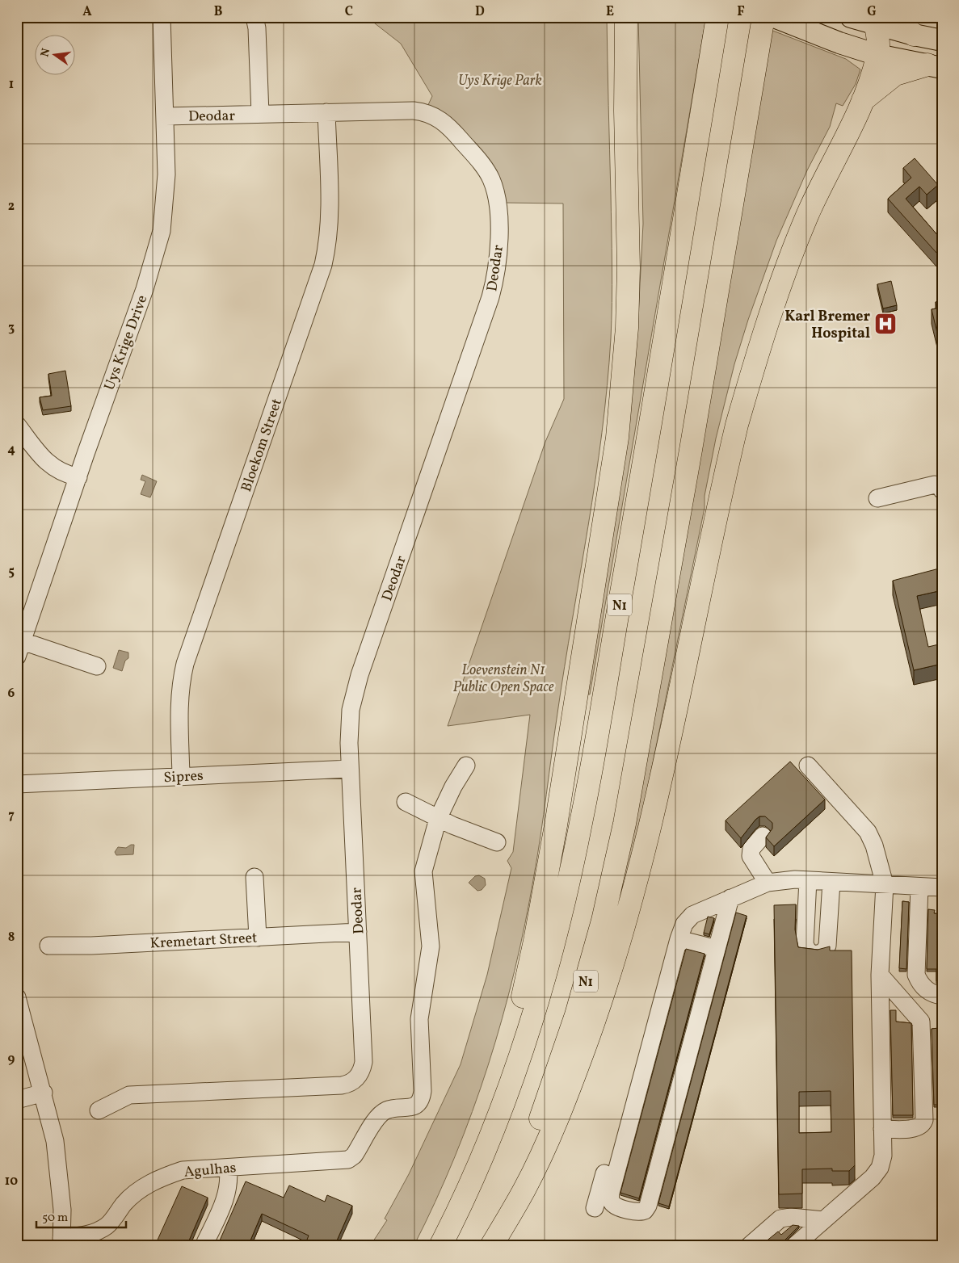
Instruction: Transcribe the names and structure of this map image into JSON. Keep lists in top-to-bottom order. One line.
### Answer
{"streets":{"highway":["N1"],"street":["Deodar","Uys Krige Drive","Bloekom Street","Sipres","Kremetart Street","Agulhas"]},"crossings":[["Deodar","Uys Krige Drive"],["Deodar","Bloekom Street"],["Deodar","Sipres"],["Deodar","Kremetart Street"],["Bloekom Street","Sipres"]],"parks":["Uys Krige Park","Loevenstein N1 Public Open Space"],"places":{"hospital":["Karl Bremer Hospital"]},"scale_bar":"50 m","north":"left","grid":{"columns":["A","B","C","D","E","F","G"],"rows":["1","2","3","4","5","6","7","8","9","10"]}}
